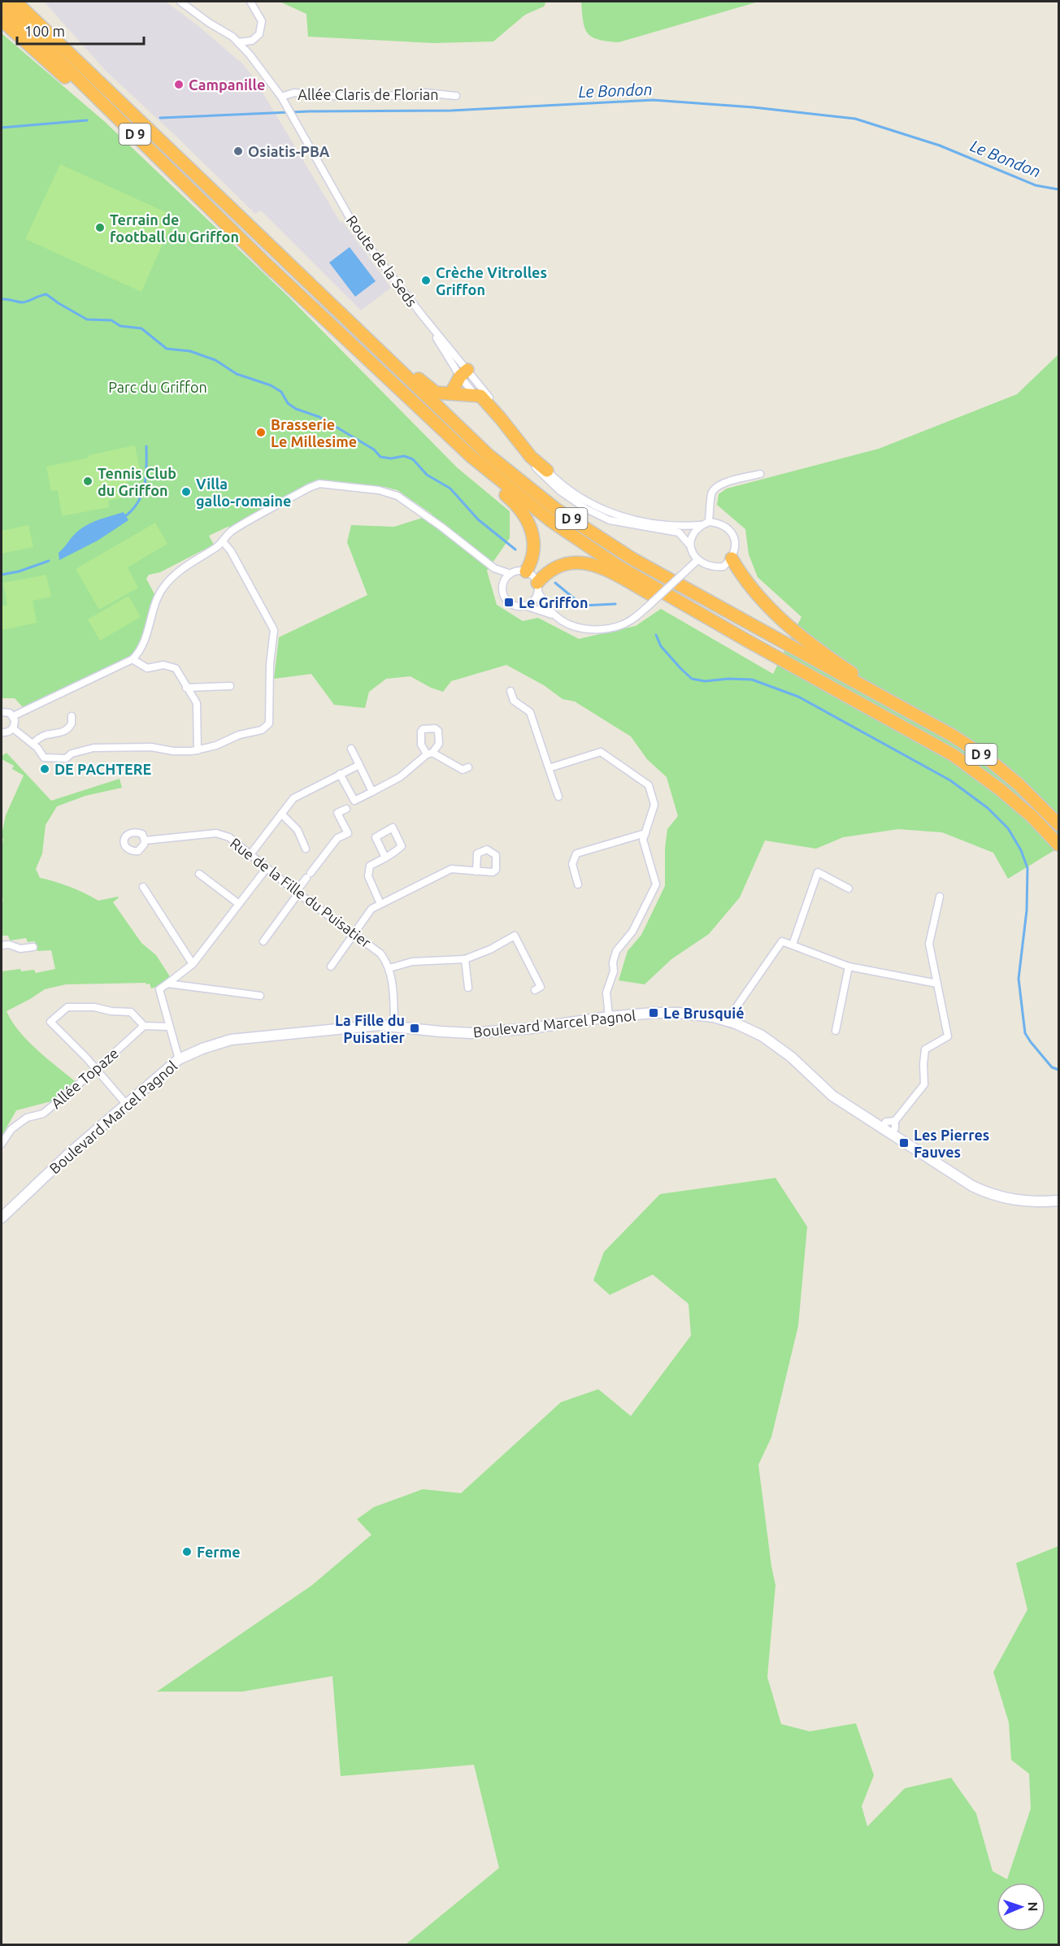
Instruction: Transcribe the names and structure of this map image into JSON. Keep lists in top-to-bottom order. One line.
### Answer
{"streets":{"highway":["D 9"],"street":["Allée Claris de Florian","Route de la Seds","Rue de la Fille du Puisatier","Boulevard Marcel Pagnol","Allée Topaze"]},"crossings":[["Allée Claris de Florian","Route de la Seds"],["Rue de la Fille du Puisatier","Boulevard Marcel Pagnol"]],"water":["Le Bondon"],"parks":["Parc du Griffon"],"places":{"other":["Campanille","Osiatis-PBA","Terrain de football du Griffon","Crèche Vitrolles Griffon","Brasserie Le Millesime","Tennis Club du Griffon","Villa gallo-romaine","DE PACHTERE","Ferme"],"transit":["Le Griffon","Le Brusquié","La Fille du Puisatier","Les Pierres Fauves"]},"scale_bar":"100 m","north":"right"}
